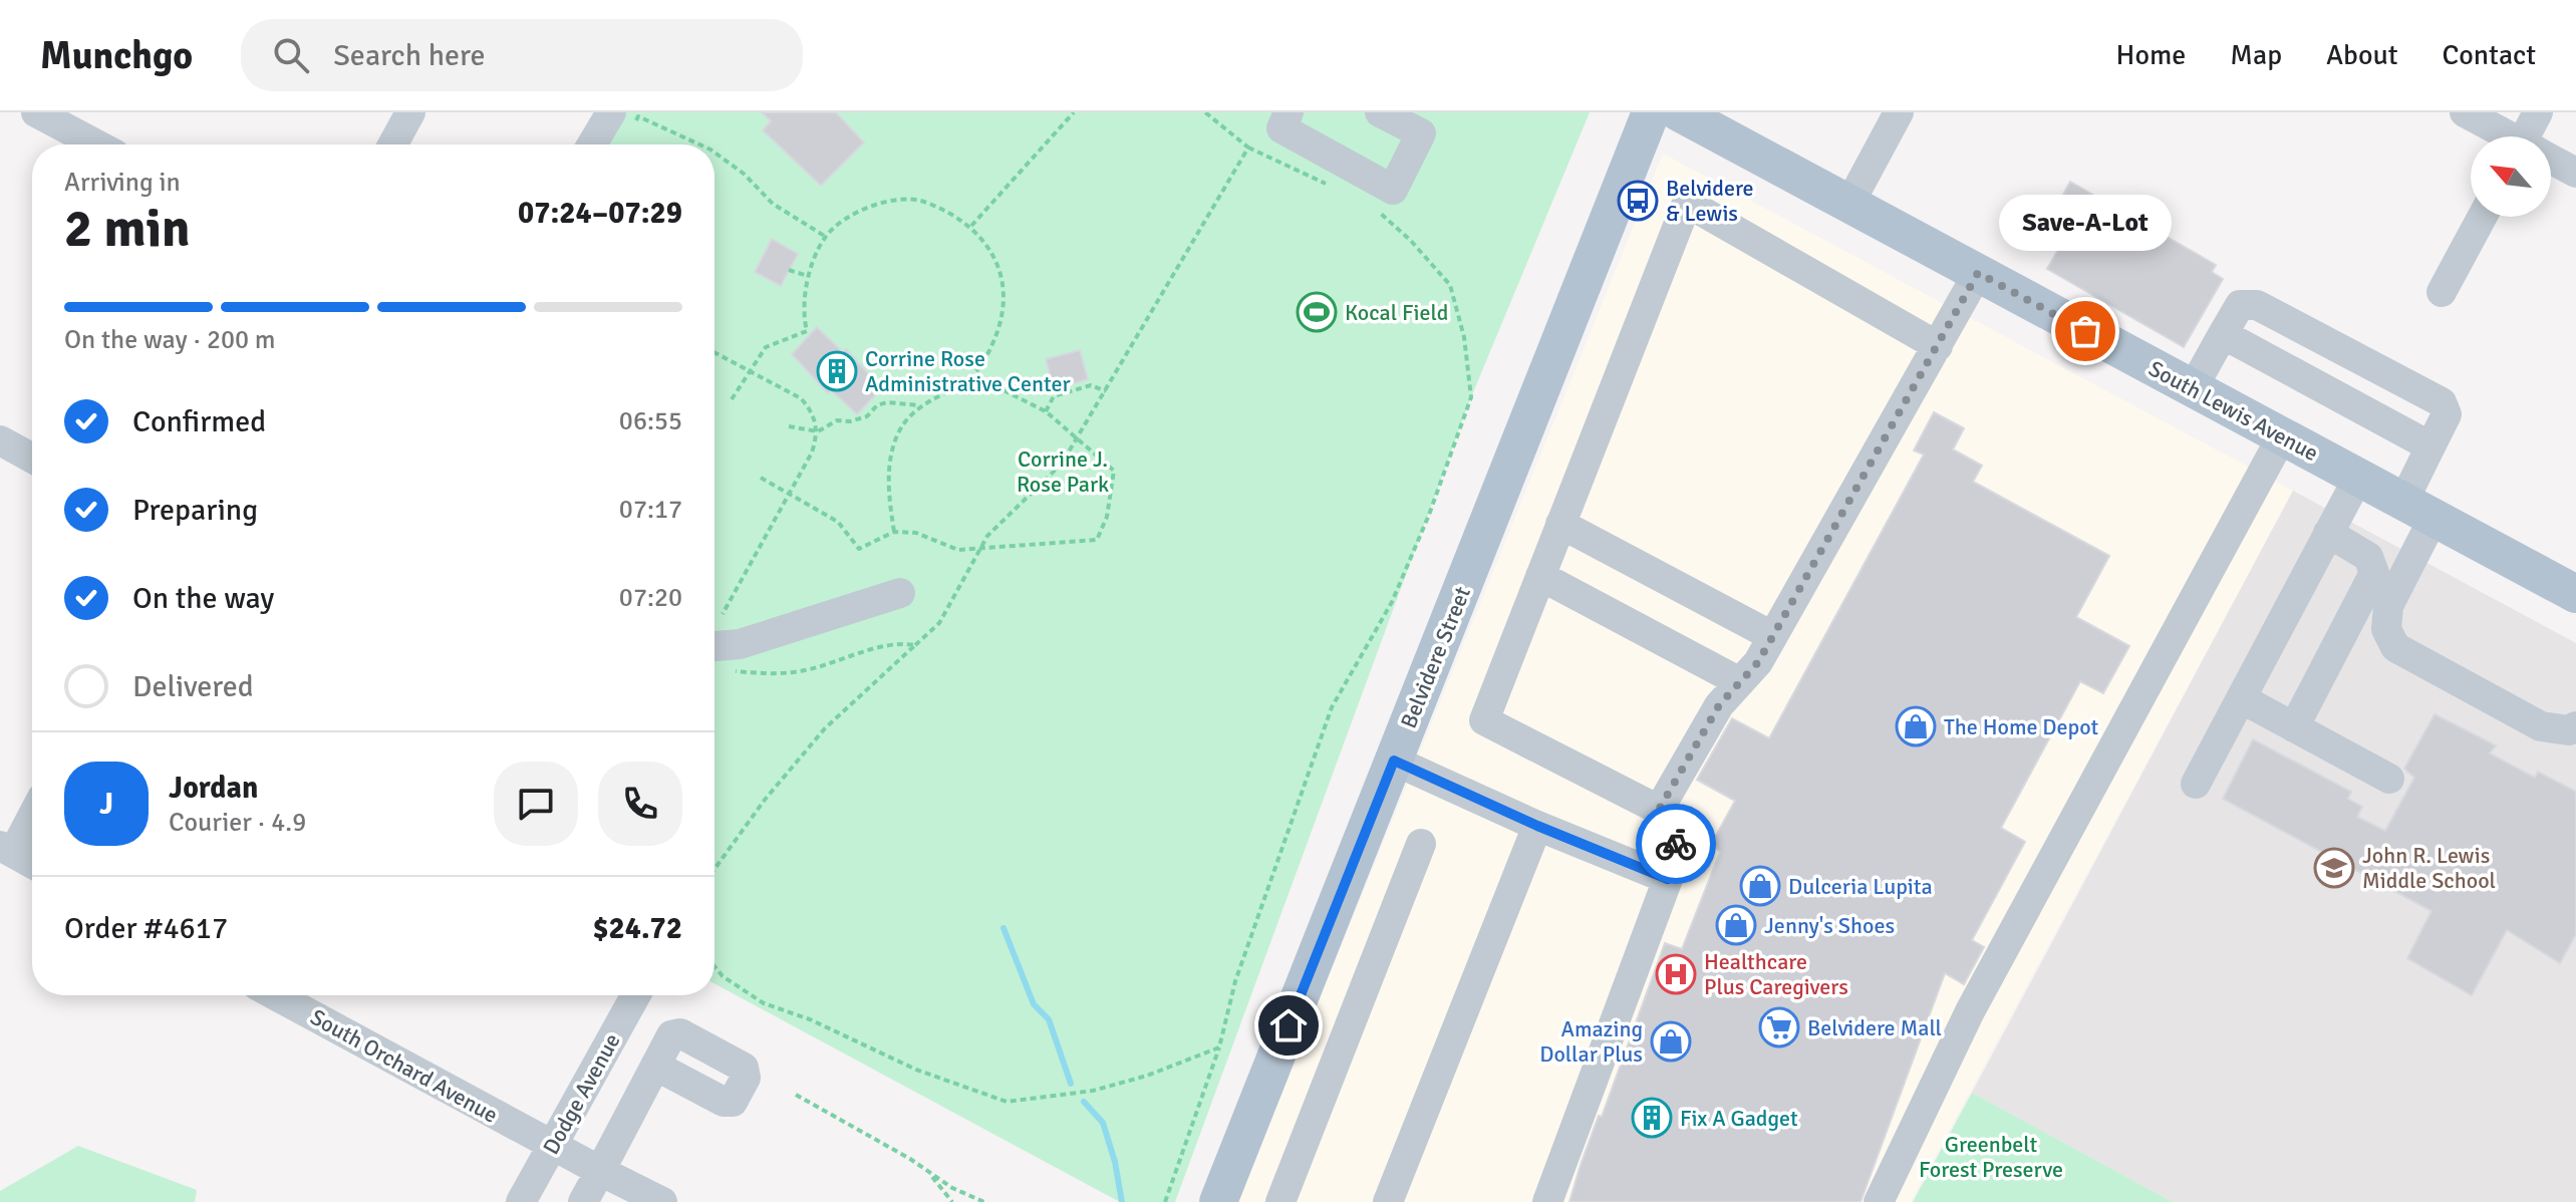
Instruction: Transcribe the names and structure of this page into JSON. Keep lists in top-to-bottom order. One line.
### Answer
{"streets":{"main road":["South Lewis Avenue","Belvidere Street"],"street":["South Orchard Avenue","Dodge Avenue"]},"crossings":[["South Orchard Avenue","Dodge Avenue"]],"parks":["Corrine J. Rose Park","Greenbelt Forest Preserve"],"places":{"bus stop":["Belvidere & Lewis"],"sports":["Kocal Field"],"other":["Save-A-Lot"],"building":["Corrine Rose Administrative Center","Fix A Gadget"],"shop":["The Home Depot","Dulceria Lupita","Jenny's Shoes","Amazing Dollar Plus"],"school or university":["John R. Lewis Middle School"],"hospital":["Healthcare Plus Caregivers"],"supermarket":["Belvidere Mall"]},"north":"top left","page":{"header":"Munchgo","search":"Search here","nav":["Home","Map","About","Contact"],"heading":["2 min","Arriving in","07:24–07:29"],"panel":["Jordan","Courier · 4.9","Order #4617","$24.72"],"bubble":"Save-A-Lot","bar":"On the way · 200 m","list":[["Confirmed","06:55"],["Preparing","07:17"],["On the way","07:20"],"Delivered"],"round":"J"}}
